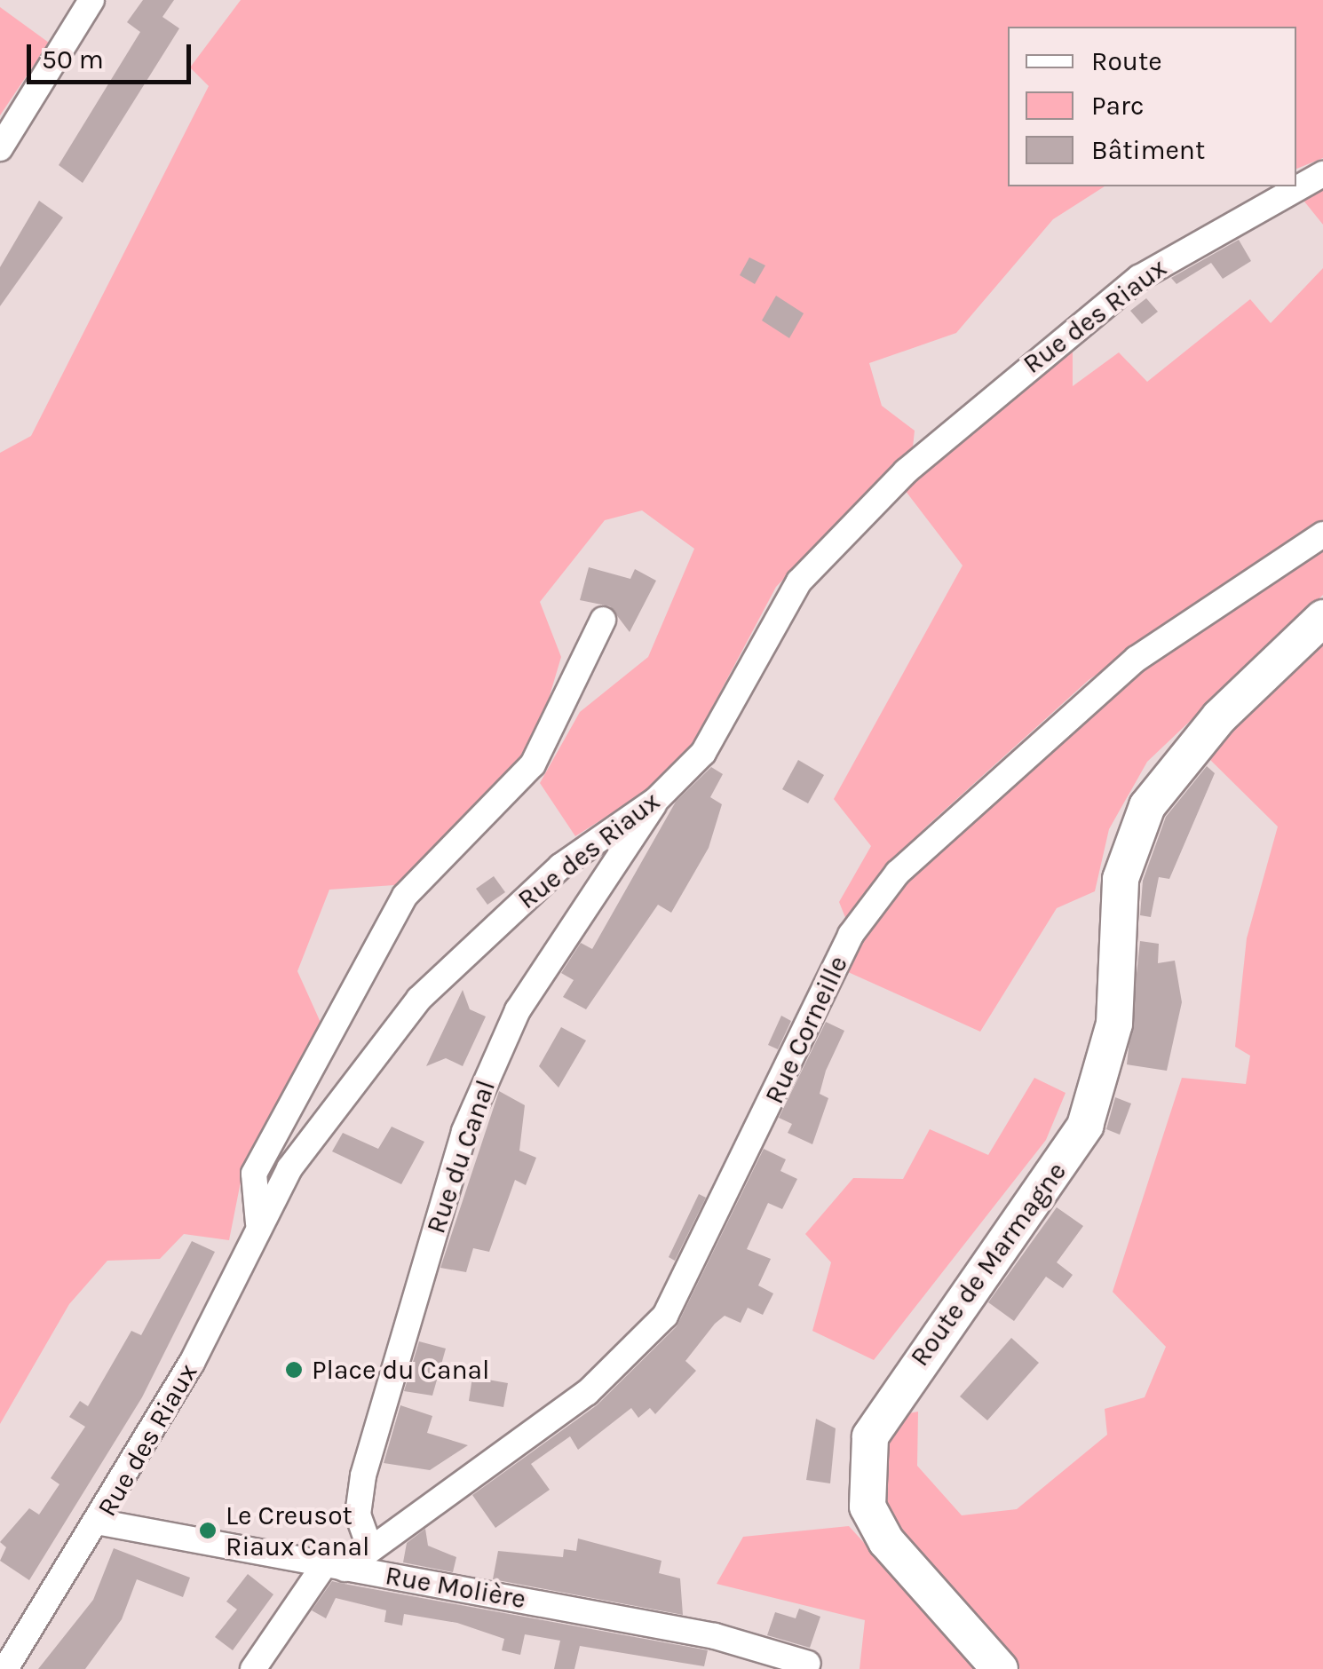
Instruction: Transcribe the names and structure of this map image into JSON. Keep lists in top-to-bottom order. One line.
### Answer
{"streets":{"street":["Rue des Riaux","Rue Corneille","Rue du Canal","Route de Marmagne","Rue Molière"]},"crossings":[["Rue des Riaux","Rue du Canal"],["Rue des Riaux","Rue Molière"],["Rue Corneille","Rue du Canal"],["Rue Corneille","Rue Molière"]],"places":["Place du Canal","Le Creusot Riaux Canal"],"legend":["Route","Parc","Bâtiment"],"scale_bar":"50 m"}
